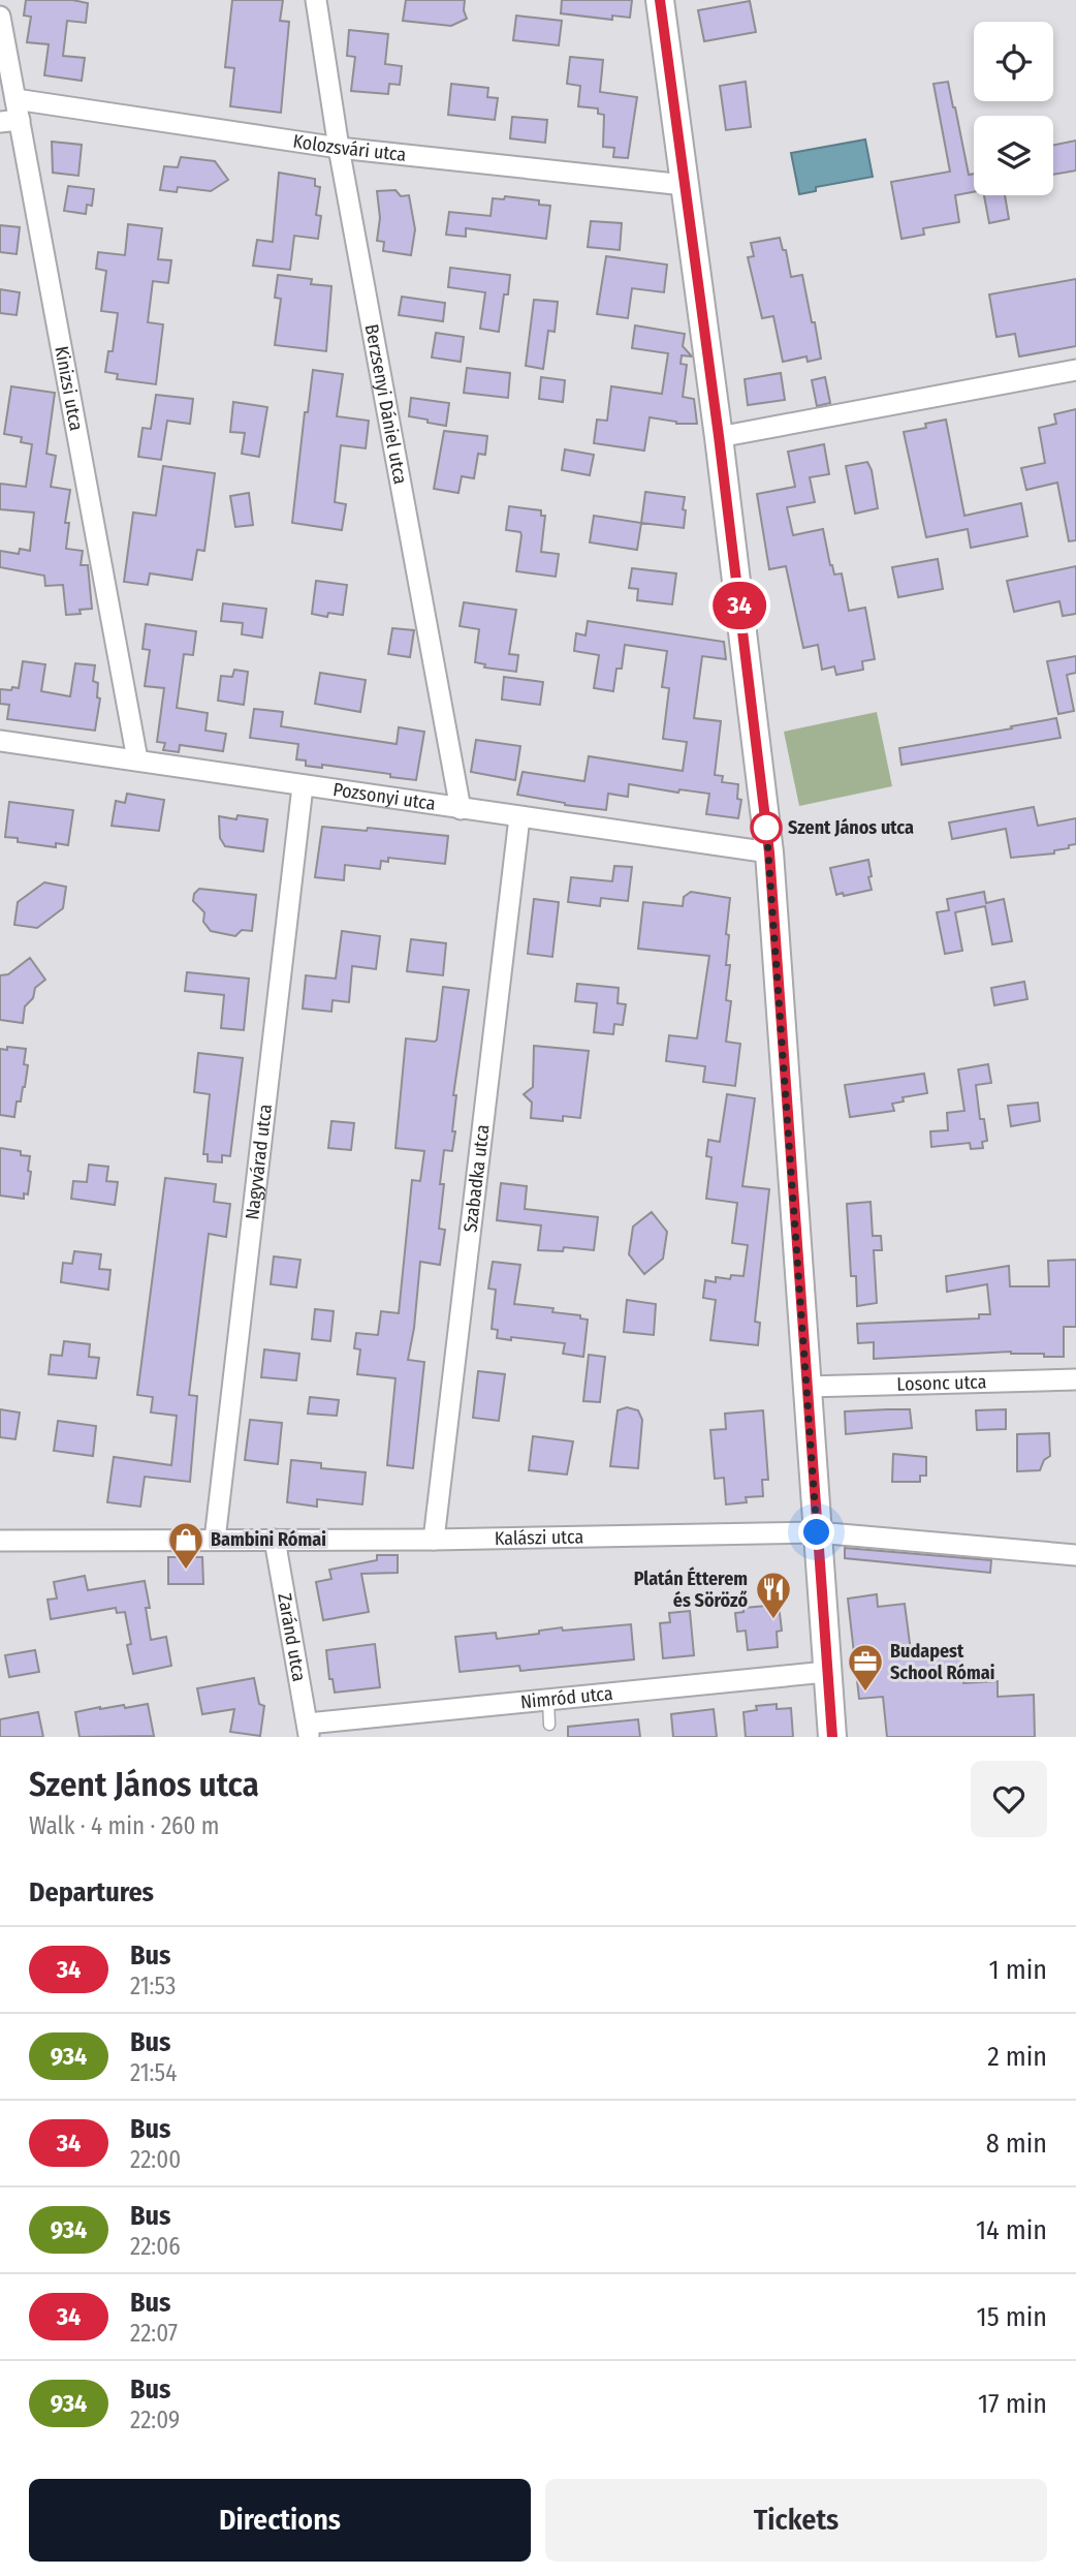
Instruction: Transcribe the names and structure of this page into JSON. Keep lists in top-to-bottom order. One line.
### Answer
{"streets":{"street":["Kolozsvári utca","Kinizsi utca","Berzsenyi Dániel utca","Pozsonyi utca","Nagyvárad utca","Szabadka utca","Losonc utca","Kalászi utca","Zaránd utca","Nimród utca"]},"crossings":[["Kolozsvári utca","Kinizsi utca"],["Kolozsvári utca","Berzsenyi Dániel utca"],["Kinizsi utca","Pozsonyi utca"],["Berzsenyi Dániel utca","Pozsonyi utca"],["Pozsonyi utca","Nagyvárad utca"],["Pozsonyi utca","Szabadka utca"],["Nagyvárad utca","Kalászi utca"],["Szabadka utca","Kalászi utca"],["Kalászi utca","Zaránd utca"],["Zaránd utca","Nimród utca"]],"places":{"other":["Szent János utca"],"shop":["Bambini Római"],"restaurant":["Platán Étterem és Söröző"],"office":["Budapest School Római"]},"lines":["bus line 34"],"page":{"on_map":"34","heading":[["Szent János utca","Walk · 4 min · 260 m"],"Departures"],"list":[{"mark":"34","name":"Bus","note":"21:53","value":"1 min"},{"mark":"934","name":"Bus","note":"21:54","value":"2 min"},{"mark":"34","name":"Bus","note":"22:00","value":"8 min"},{"mark":"934","name":"Bus","note":"22:06","value":"14 min"},{"mark":"34","name":"Bus","note":"22:07","value":"15 min"},{"mark":"934","name":"Bus","note":"22:09","value":"17 min"}],"buttons":["Directions","Tickets"]}}
